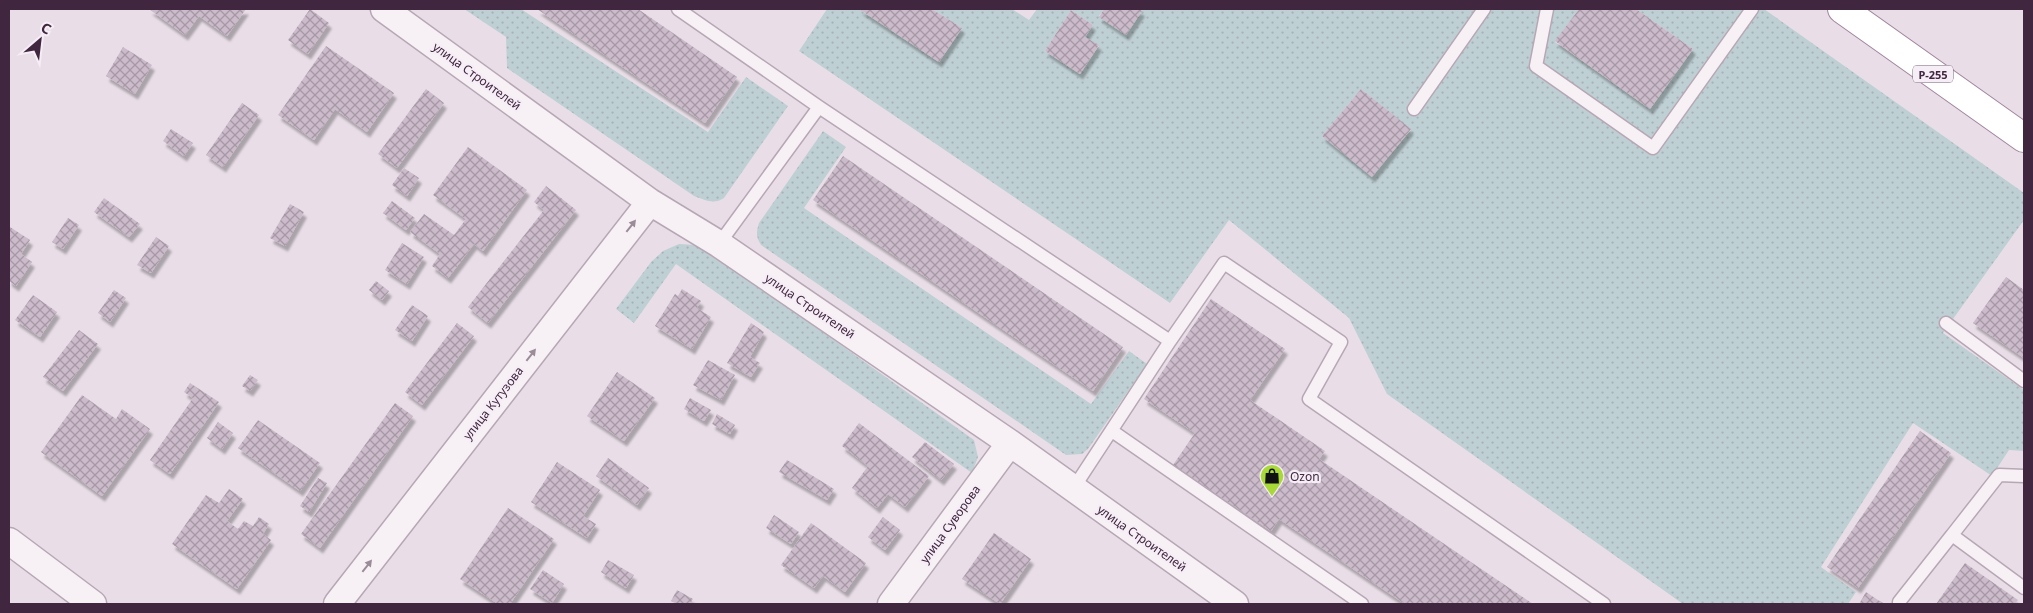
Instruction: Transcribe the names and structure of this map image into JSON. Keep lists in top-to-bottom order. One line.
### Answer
{"streets":{"highway":["Р-255"],"street":["улица Строителей","улица Кутузова","улица Суворова"]},"crossings":[["улица Строителей","улица Кутузова"],["улица Строителей","улица Суворова"]],"one_way":["улица Кутузова"],"places":{"shop":["Ozon"]},"north":"top right"}
